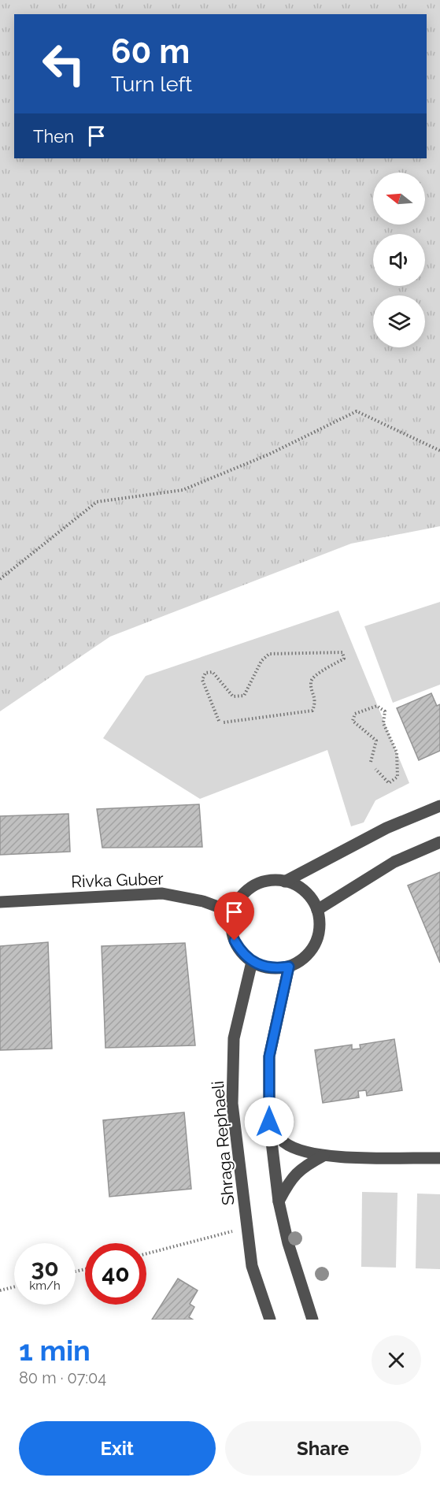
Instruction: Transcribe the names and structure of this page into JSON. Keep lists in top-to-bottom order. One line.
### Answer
{"streets":{"street":["Rivka Guber","Shraga Rephaeli"]},"crossings":[["Rivka Guber","Shraga Rephaeli"]],"north":"left","page":{"turn":["60 m","Turn left"],"then":"Then","speed":"30 km/h","limit":"40","heading":["1 min","80 m · 07:04"],"buttons":["Exit","Share"]}}
